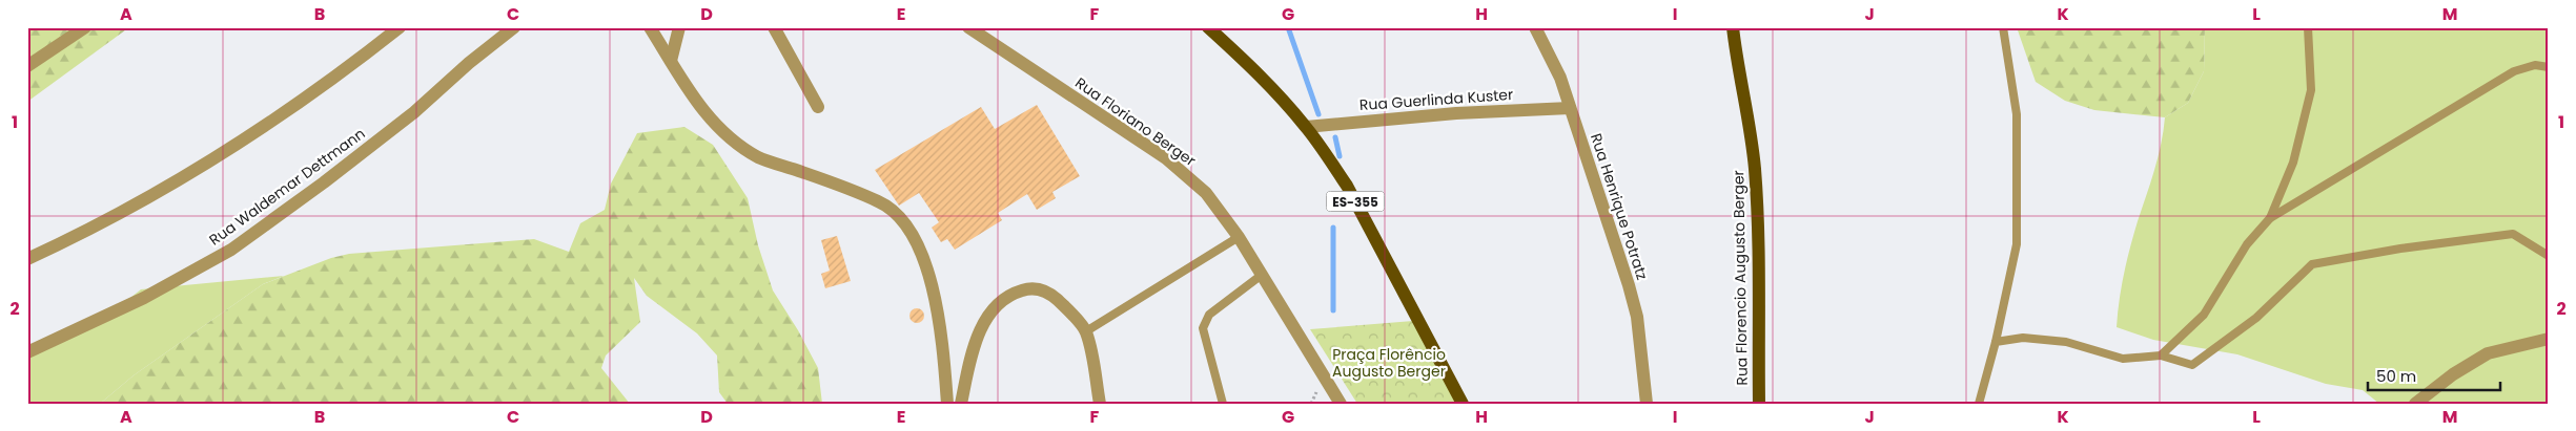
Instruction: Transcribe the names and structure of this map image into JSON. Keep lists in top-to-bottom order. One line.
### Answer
{"streets":{"main road":["ES-355","Rua Florencio Augusto Berger"],"street":["Rua Guerlinda Kuster","Rua Floriano Berger","Rua Waldemar Dettmann","Rua Henrique Potratz"]},"crossings":[["Rua Guerlinda Kuster","ES-355"],["Rua Guerlinda Kuster","Rua Henrique Potratz"]],"parks":["Praça Florêncio Augusto Berger"],"scale_bar":"50 m","grid":{"columns":["A","B","C","D","E","F","G","H","I","J","K","L","M"],"rows":["1","2"]}}
